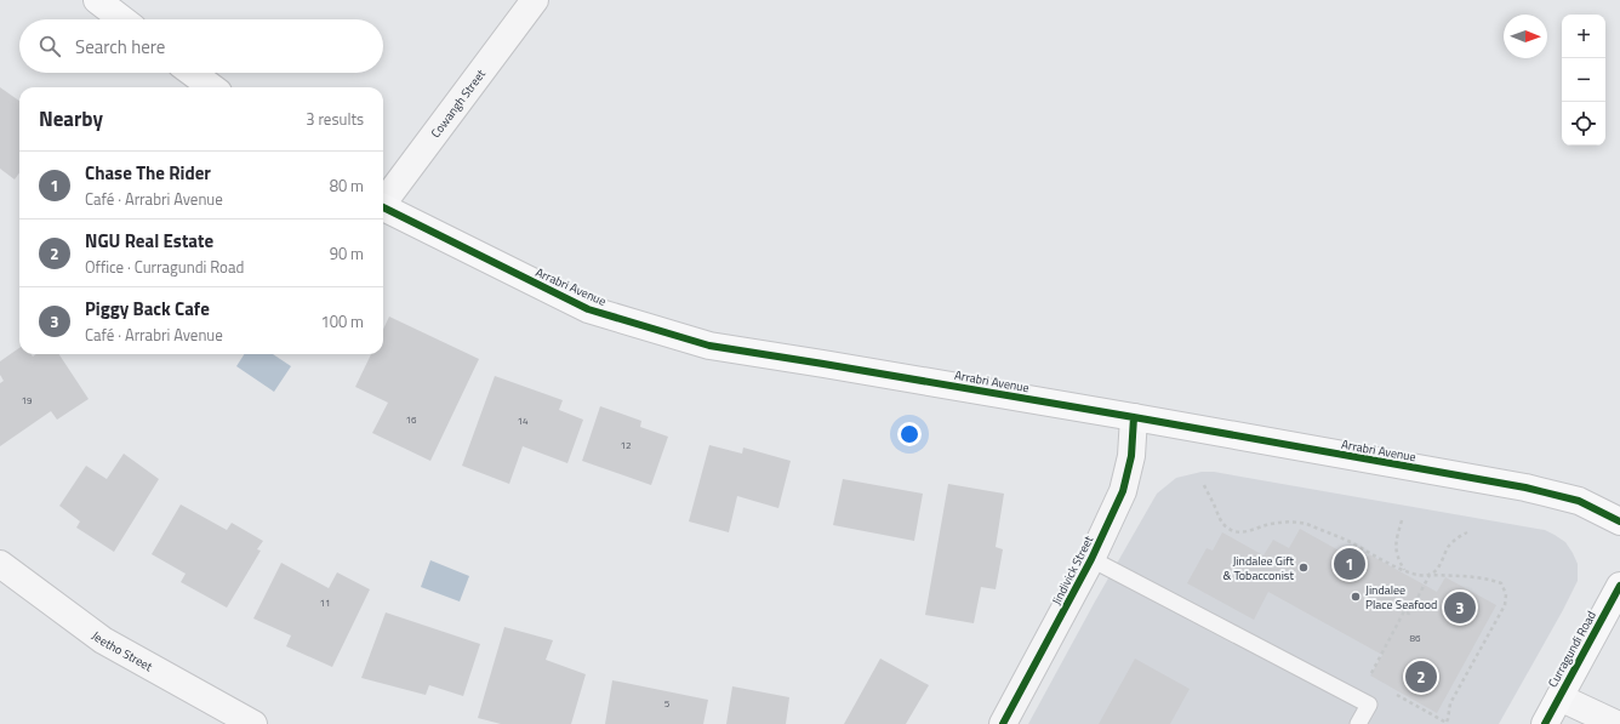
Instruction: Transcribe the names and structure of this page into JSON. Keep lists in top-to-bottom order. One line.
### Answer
{"streets":{"street":["Cowangh Street","Arrabri Avenue","Jindivick Street","Curragundi Road","Jeetho Street"]},"crossings":[["Arrabri Avenue","Jindivick Street"]],"places":["Jindalee Gift & Tobacconist","Jindalee Place Seafood"],"house_numbers":["19","16","14","12","11","86","5"],"north":"right","page":{"map_buttons":["+","−"],"search":"Search here","heading":["Nearby","3 results"],"list":[{"mark":"1","name":"Chase The Rider","note":"Café · Arrabri Avenue","value":"80 m"},{"mark":"2","name":"NGU Real Estate","note":"Office · Curragundi Road","value":"90 m"},{"mark":"3","name":"Piggy Back Cafe","note":"Café · Arrabri Avenue","value":"100 m"}],"pins":["1","3","2"]}}
